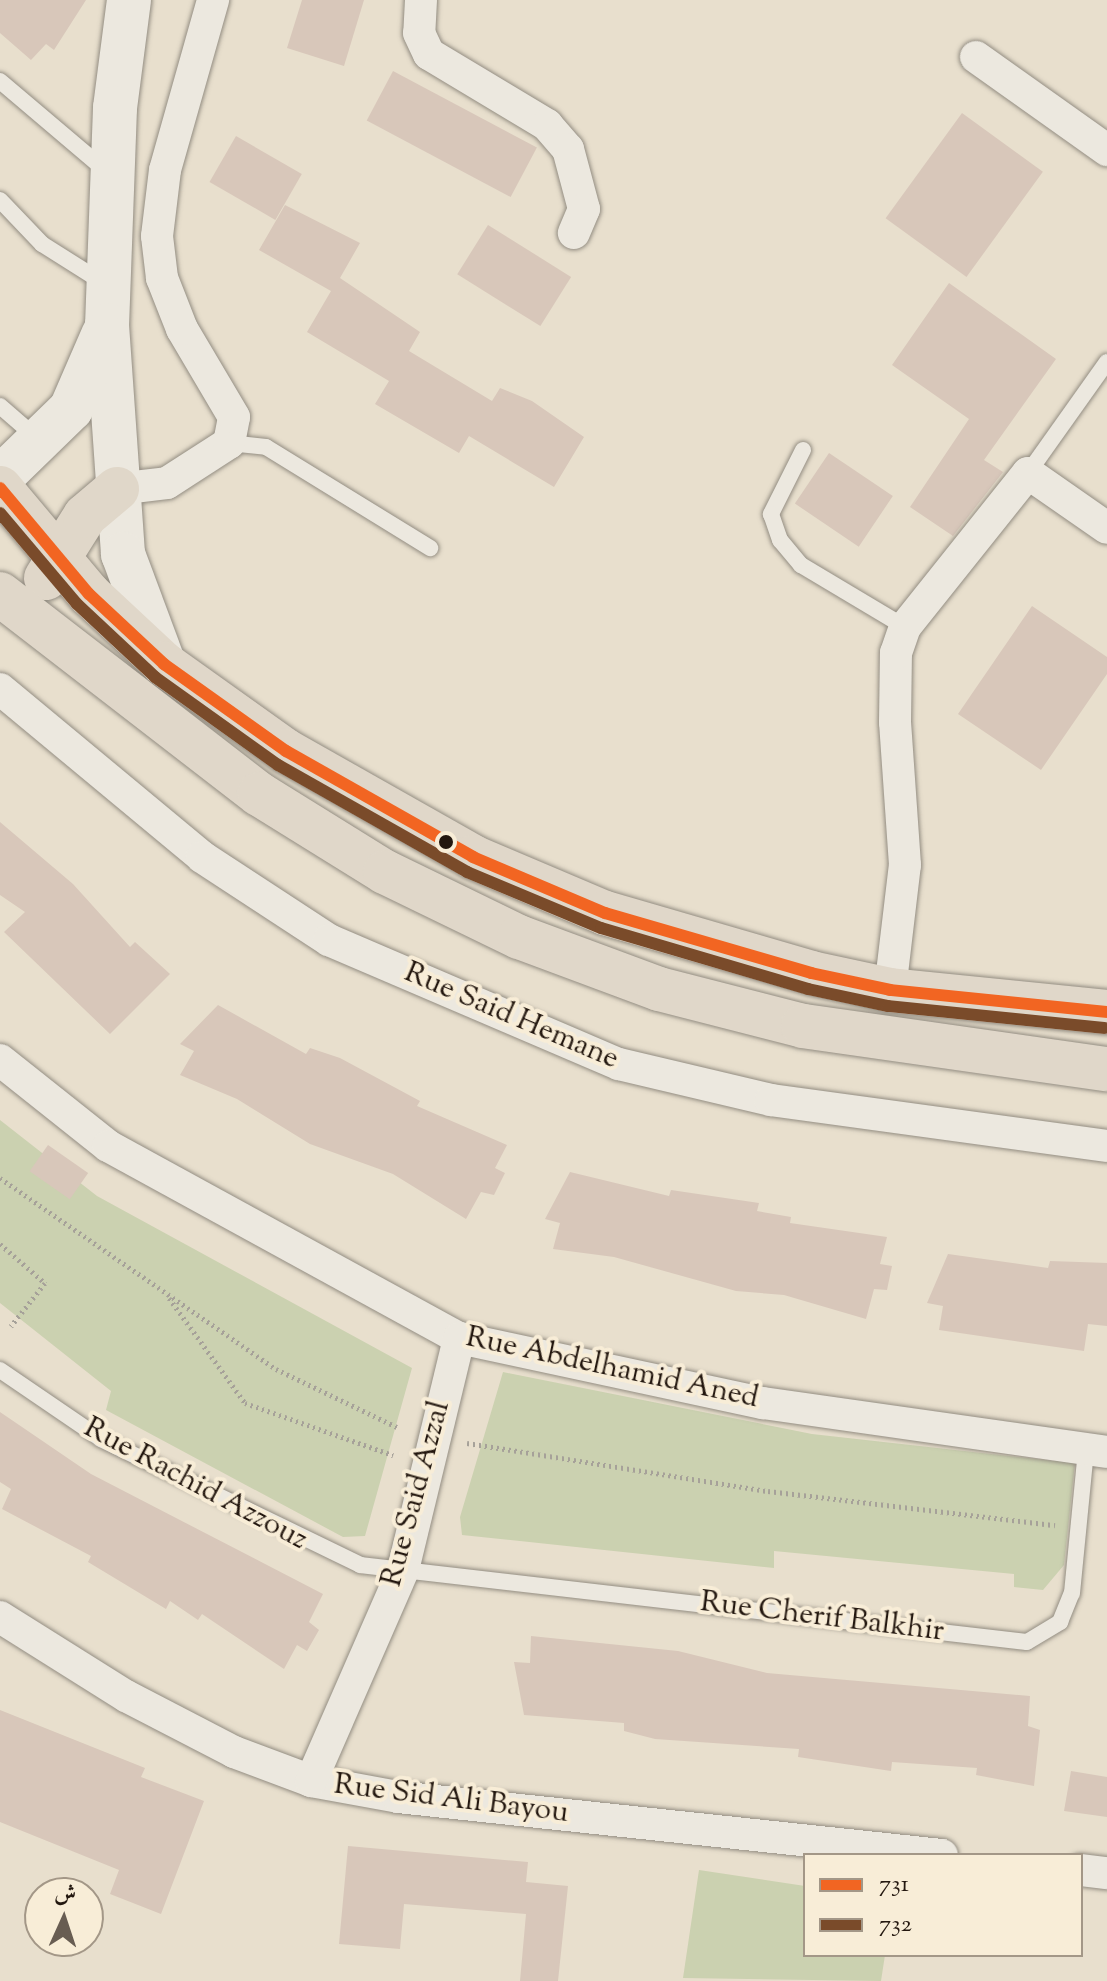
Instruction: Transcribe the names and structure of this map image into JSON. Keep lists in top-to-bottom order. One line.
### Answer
{"streets":{"street":["Rue Said Hemane","Rue Abdelhamid Aned","Rue Said Azzal","Rue Sid Ali Bayou"],"lane":["Rue Rachid Azzouz","Rue Cherif Balkhir"]},"crossings":[["Rue Abdelhamid Aned","Rue Said Azzal"],["Rue Abdelhamid Aned","Rue Cherif Balkhir"],["Rue Rachid Azzouz","Rue Said Azzal"],["Rue Rachid Azzouz","Rue Cherif Balkhir"],["Rue Said Azzal","Rue Cherif Balkhir"],["Rue Said Azzal","Rue Sid Ali Bayou"]],"lines":["transit line 731","transit line 732"],"legend":["731","732"],"north":"top"}
